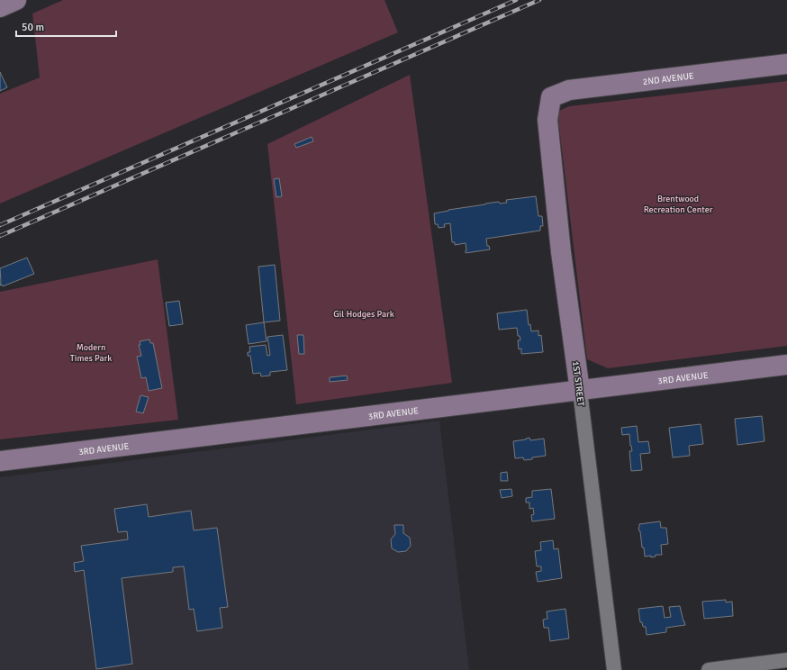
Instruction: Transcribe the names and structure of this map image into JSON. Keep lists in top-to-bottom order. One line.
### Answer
{"streets":{"street":["2ND AVENUE","3RD AVENUE","1ST STREET"]},"crossings":[["2ND AVENUE","1ST STREET"],["3RD AVENUE","1ST STREET"]],"parks":["Brentwood Recreation Center","Gil Hodges Park","Modern Times Park"],"scale_bar":"50 m"}
